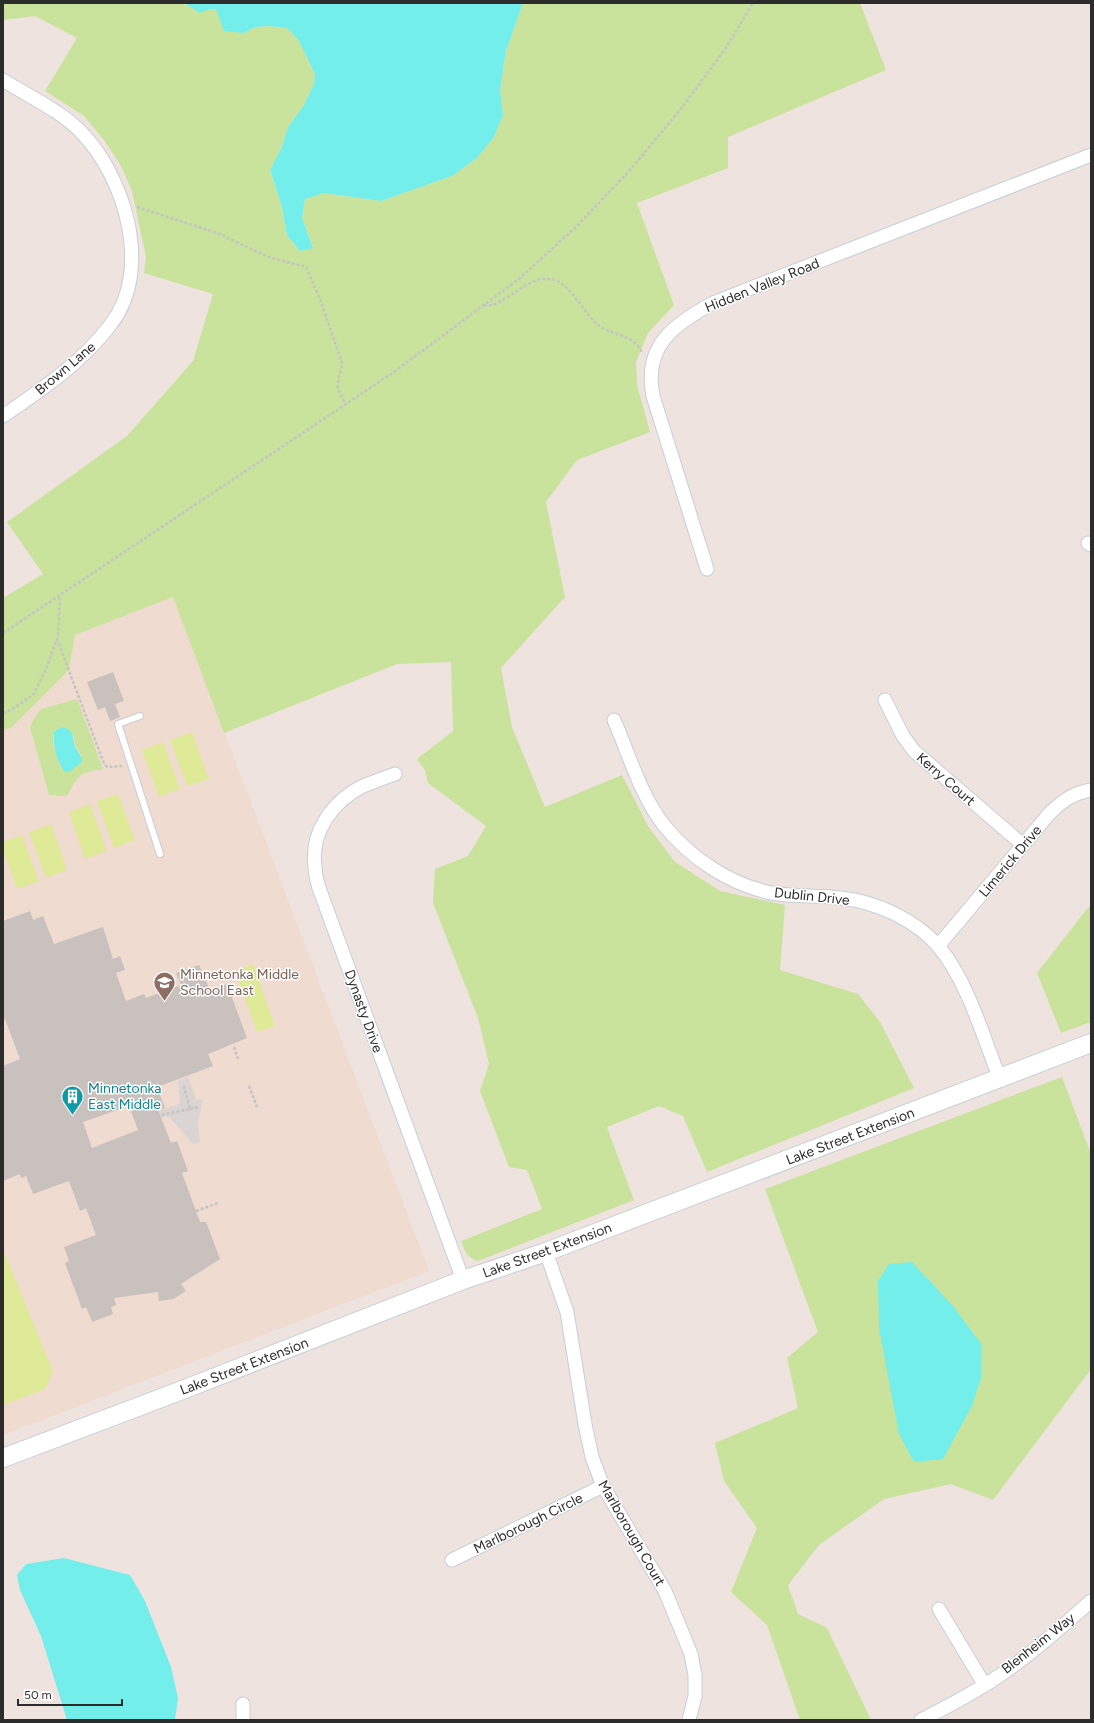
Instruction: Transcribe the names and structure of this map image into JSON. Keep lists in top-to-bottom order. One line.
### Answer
{"streets":{"street":["Hidden Valley Road","Brown Lane","Kerry Court","Limerick Drive","Dublin Drive","Dynasty Drive","Lake Street Extension","Marlborough Circle","Marlborough Court","Blenheim Way"]},"crossings":[["Kerry Court","Limerick Drive"],["Limerick Drive","Dublin Drive"],["Dublin Drive","Lake Street Extension"],["Dynasty Drive","Lake Street Extension"],["Lake Street Extension","Marlborough Court"],["Marlborough Circle","Marlborough Court"]],"places":{"school or university":["Minnetonka Middle School East"],"building":["Minnetonka East Middle"]},"scale_bar":"50 m"}
